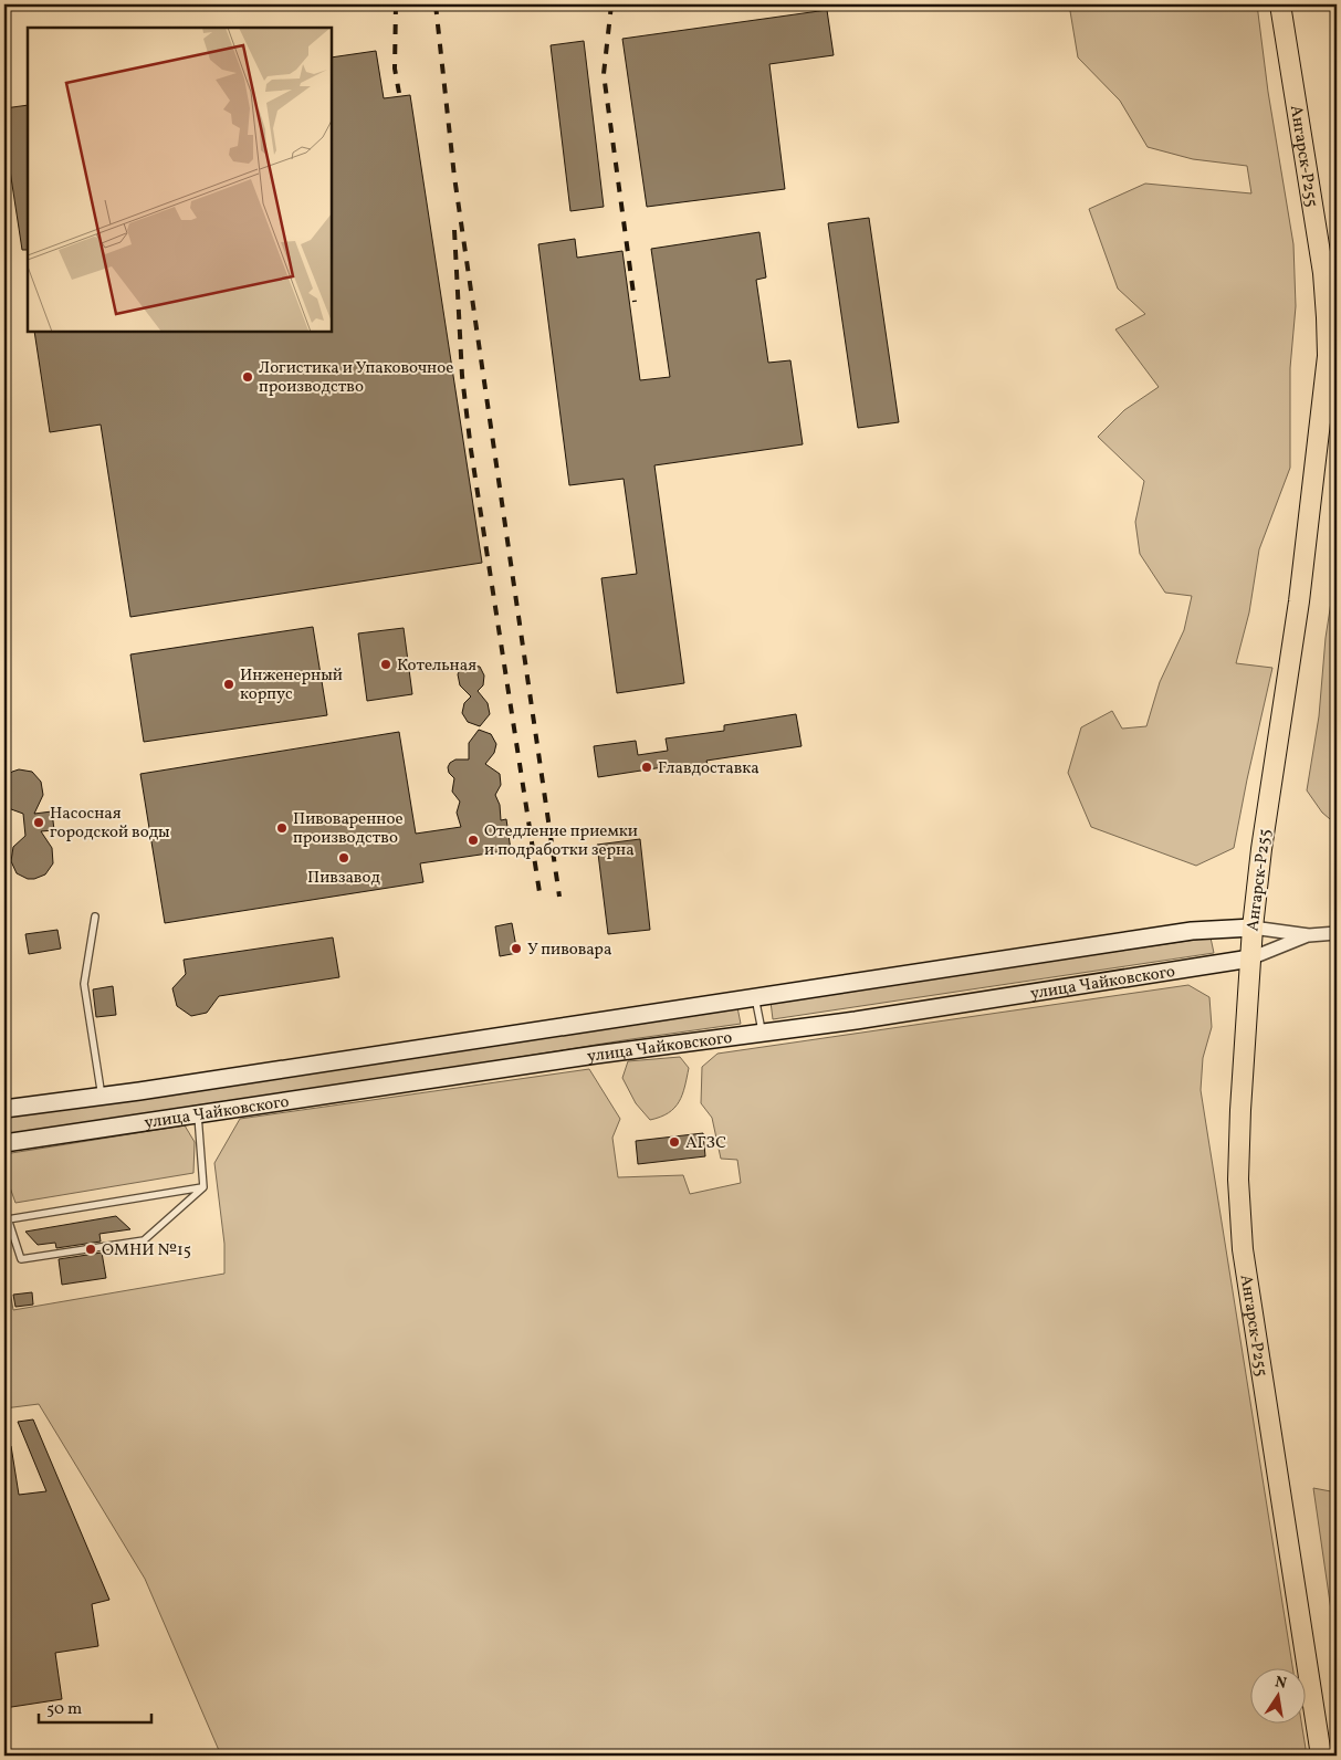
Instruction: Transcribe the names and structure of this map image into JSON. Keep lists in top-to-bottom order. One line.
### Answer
{"streets":{"main road":["Ангарск-Р255","улица Чайковского"]},"crossings":[["Ангарск-Р255","улица Чайковского"]],"places":["Логистика и Упаковочное производство","Котельная","Инженерный корпус","Главдоставка","Насосная городской воды","Пивоваренное производство","Отедление приемки и подработки зерна","Пивзавод","У пивовара","АГЗС","ОМНИ №15"],"scale_bar":"50 m","north":"top"}
